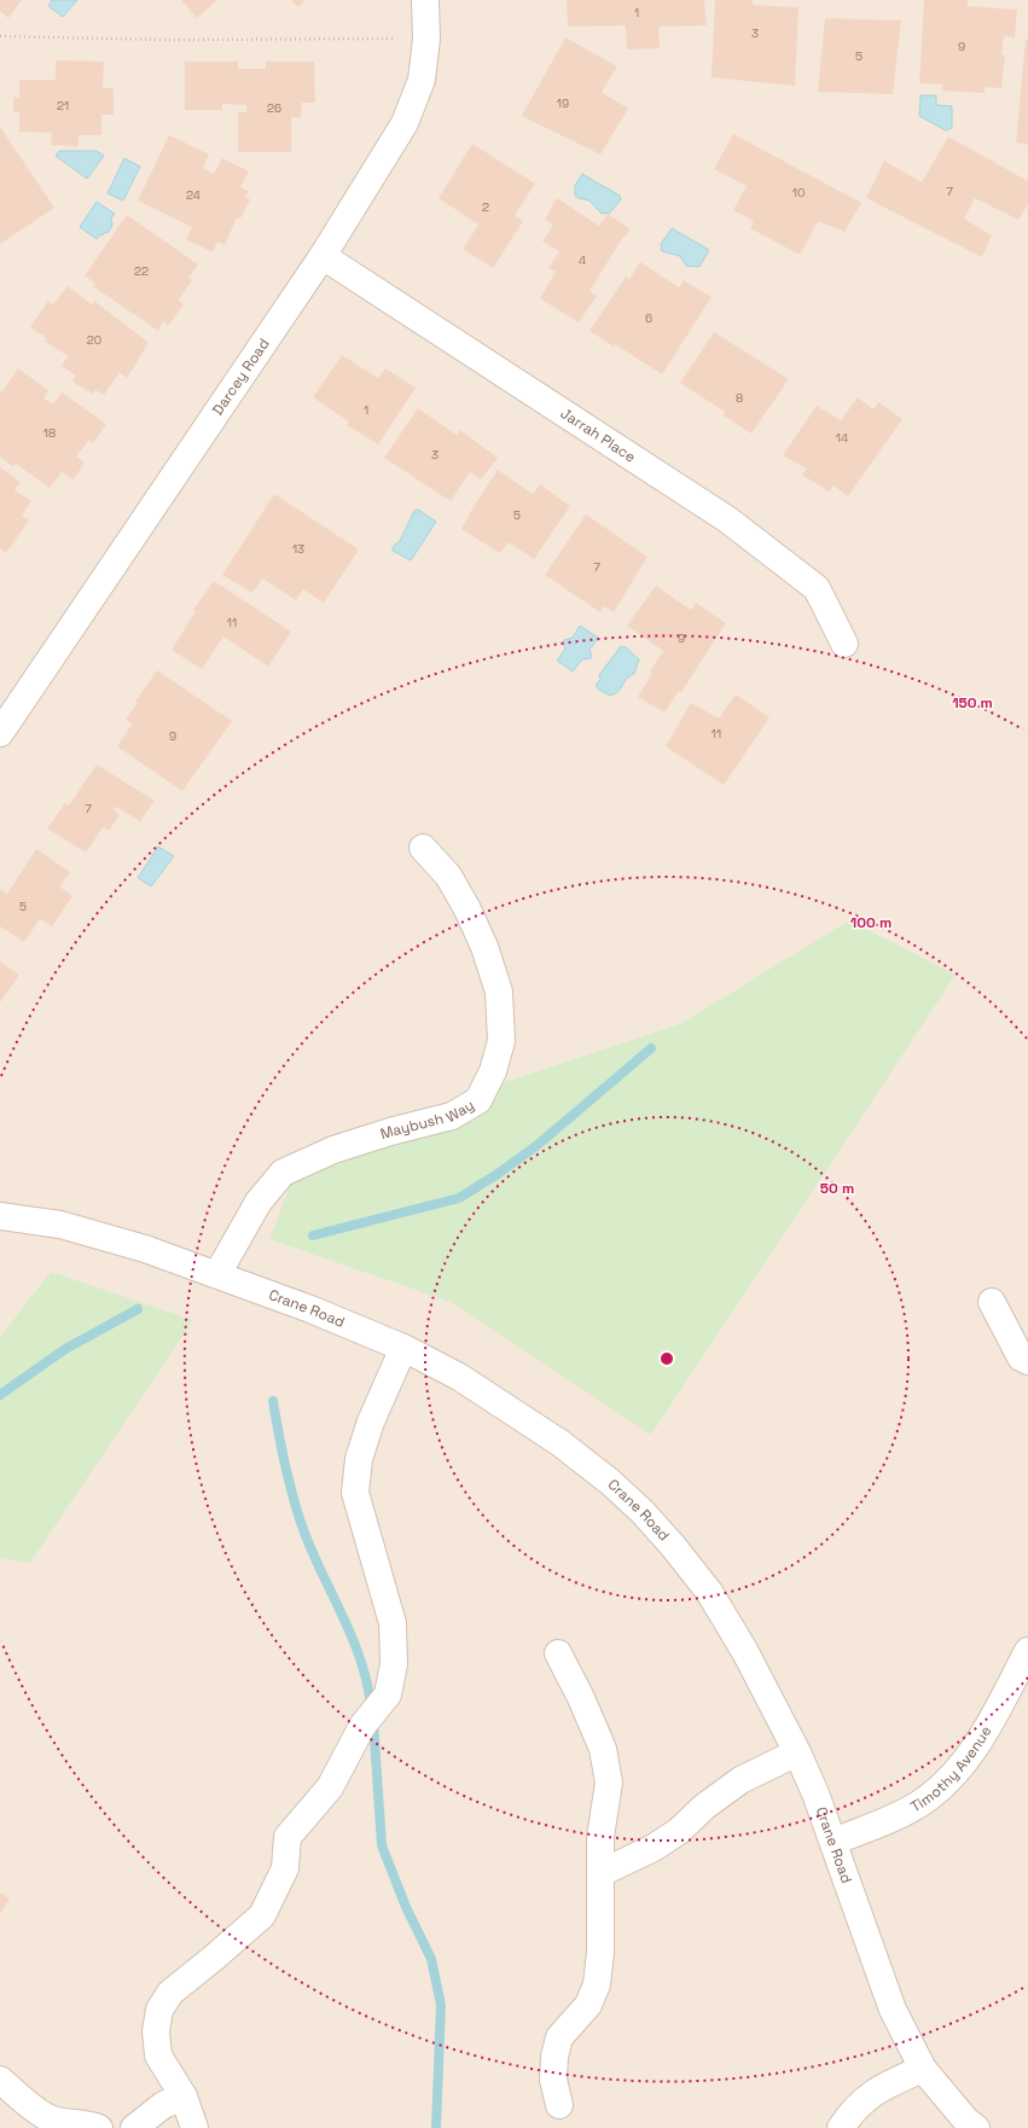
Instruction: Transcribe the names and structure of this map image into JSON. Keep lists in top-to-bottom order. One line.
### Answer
{"streets":{"street":["Darcey Road","Jarrah Place","Maybush Way","Crane Road","Timothy Avenue"]},"crossings":[["Darcey Road","Jarrah Place"],["Maybush Way","Crane Road"],["Crane Road","Timothy Avenue"]],"house_numbers":["1","3","9","5","19","21","26","7","10","24","2","4","22","6","20","8","1","18","14","3","5","13","7","11","9","11","9","7","5"],"rings":["150 m","100 m","50 m"]}
